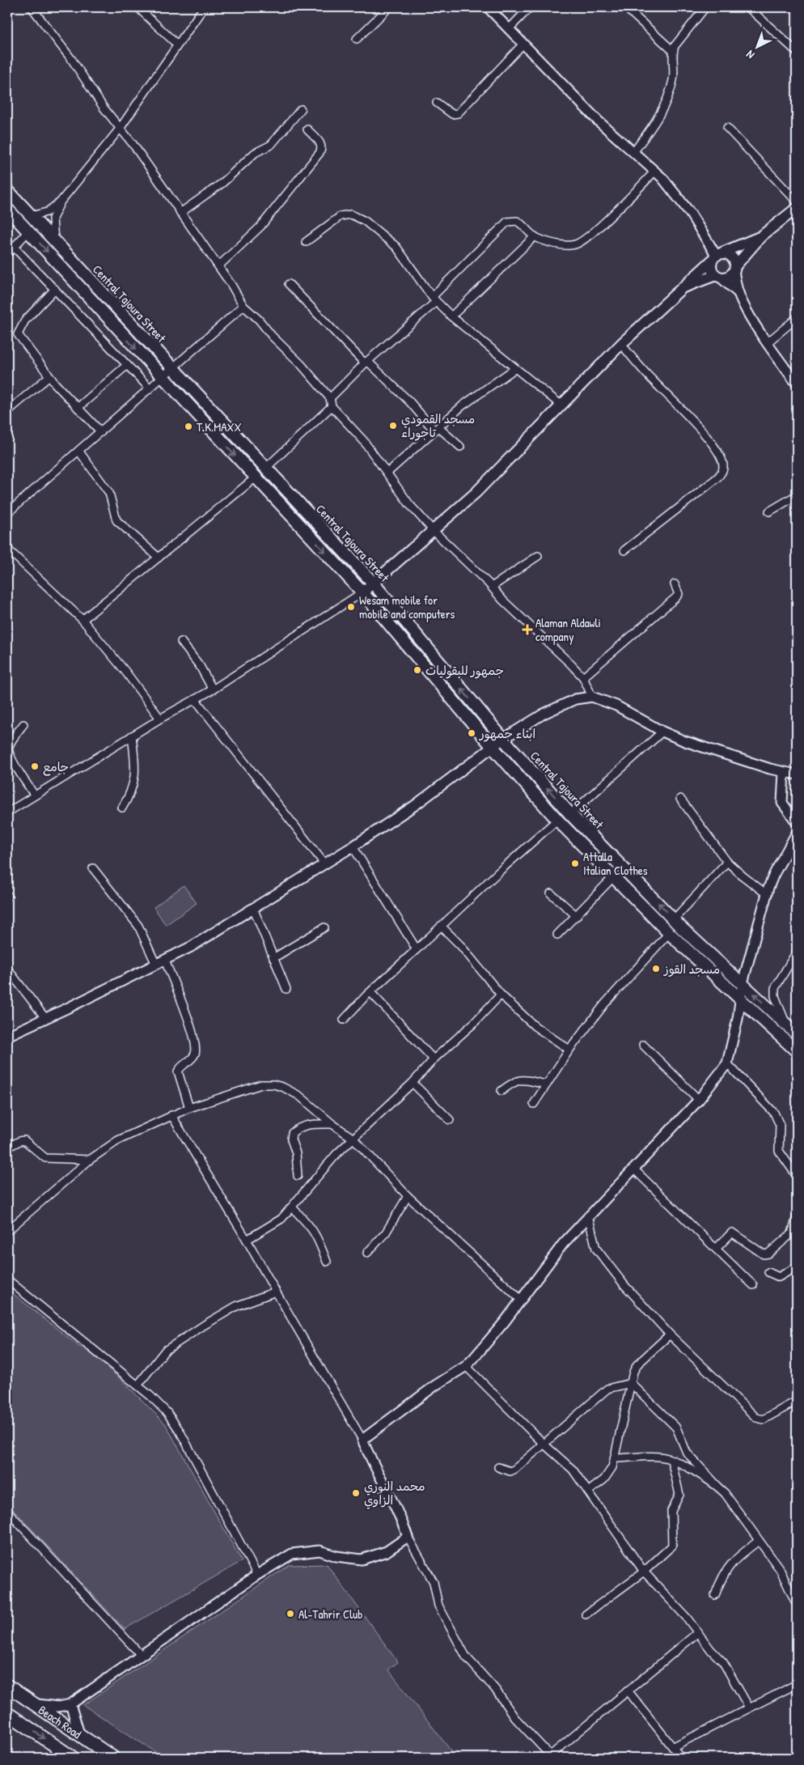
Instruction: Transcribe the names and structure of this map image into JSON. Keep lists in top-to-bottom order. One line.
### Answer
{"streets":{"highway":["Beach Road"],"main road":["Central Tajoura Street"]},"places":{"other":["مسجد القمودي تاجوراء","T.K.MAXX","Wesam mobile for mobile and computers","جمهور للبقوليات","ابناء جمهور","جامع","Attalla Italian Clothes","مسجد القوز","محمد النوري الزاوي","Al-Tahrir Club"],"health":["Alaman Aldawli company"]},"north":"bottom left"}
